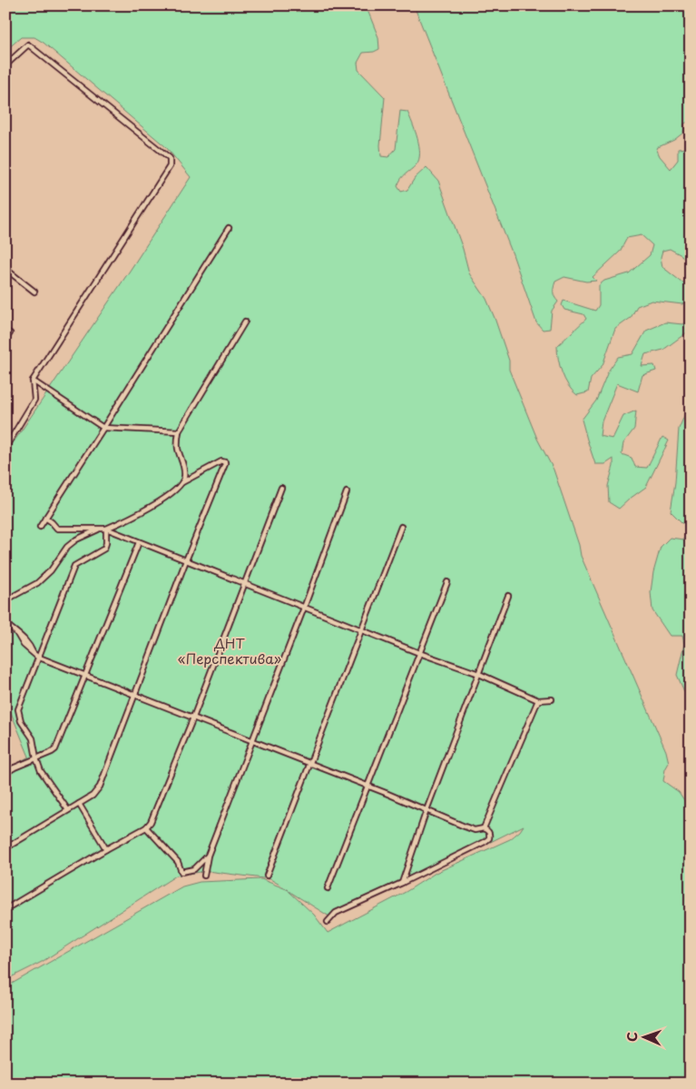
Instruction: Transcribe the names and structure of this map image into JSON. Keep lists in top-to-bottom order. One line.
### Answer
{"parks":["ДНТ «Перспектива»"],"north":"left"}
